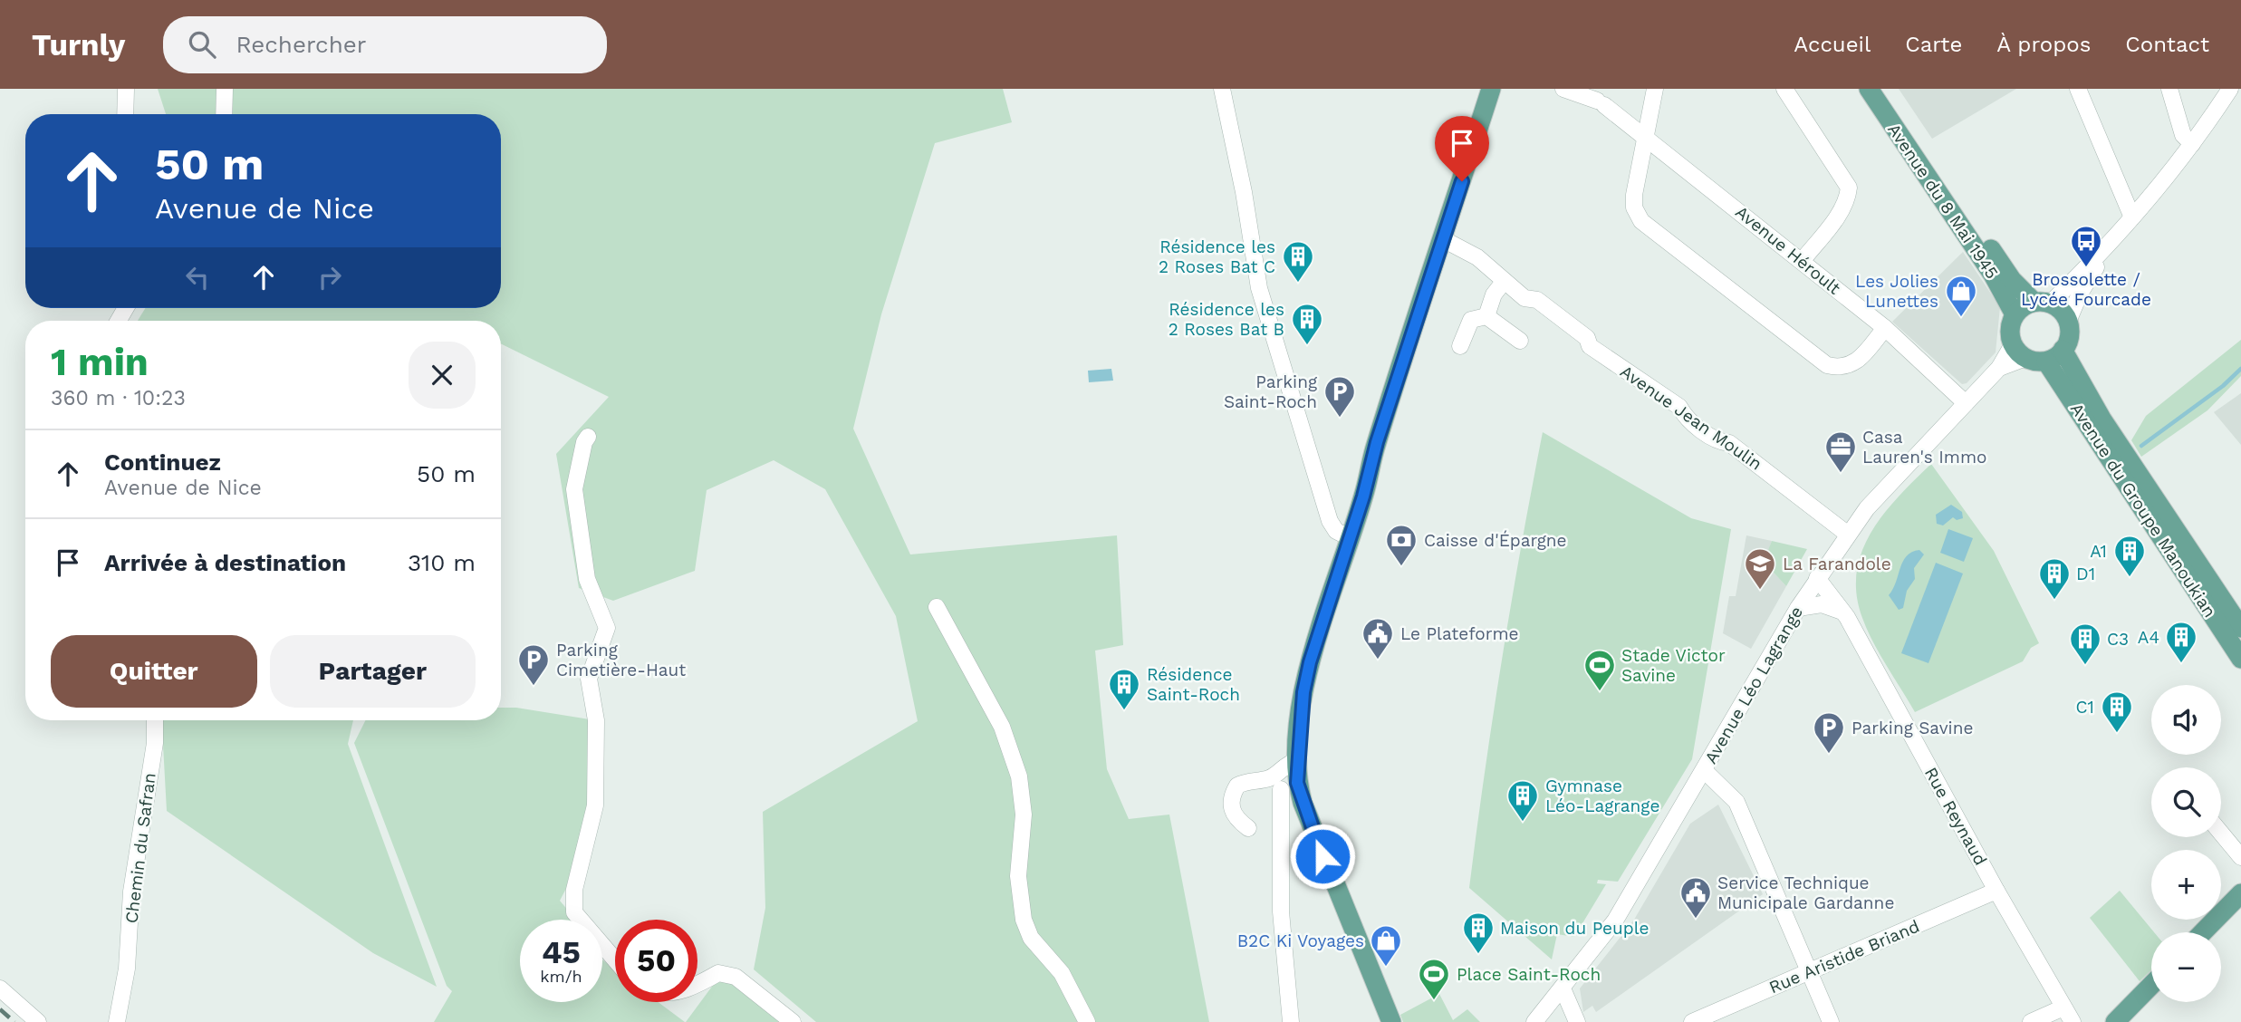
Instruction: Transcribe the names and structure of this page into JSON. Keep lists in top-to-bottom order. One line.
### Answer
{"streets":{"main road":["Avenue du 8 Mai 1945","Avenue du Groupe Manoukian"],"street":["Avenue Héroult","Avenue Jean Moulin","Avenue Léo Lagrange","Rue Reynaud","Chemin du Safran","Rue Aristide Briand"]},"crossings":[["Avenue du 8 Mai 1945","Avenue du Groupe Manoukian"],["Avenue du 8 Mai 1945","Avenue Léo Lagrange"],["Avenue Héroult","Avenue Léo Lagrange"],["Avenue Jean Moulin","Avenue Léo Lagrange"],["Avenue du Groupe Manoukian","Avenue Léo Lagrange"],["Avenue Léo Lagrange","Rue Reynaud"],["Rue Reynaud","Rue Aristide Briand"]],"places":{"bus stop":["Brossolette / Lycée Fourcade"],"building":["Résidence les 2 Roses Bat C","Résidence les 2 Roses Bat B","A1","D1","A4","C3","Résidence Saint-Roch","C1","Gymnase Léo-Lagrange","Maison du Peuple"],"shop":["Les Jolies Lunettes","B2C Ki Voyages"],"parking":["Parking Saint-Roch","Parking Cimetière-Haut","Parking Savine"],"office":["Casa Lauren's Immo"],"bank":["Caisse d'Épargne"],"school or university":["La Farandole"],"public building":["Le Plateforme","Service Technique Municipale Gardanne"],"sports":["Stade Victor Savine","Place Saint-Roch"]},"page":{"header":"Turnly","search":"Rechercher","nav":["Accueil","Carte","À propos","Contact"],"turn":["50 m","Avenue de Nice"],"heading":["1 min","360 m · 10:23"],"list":[{"name":"Continuez","note":"Avenue de Nice","value":"50 m"},{"name":"Arrivée à destination","value":"310 m"}],"buttons":["Quitter","Partager"],"map_buttons":["+","−"],"speed":"45 km/h","limit":"50"}}
